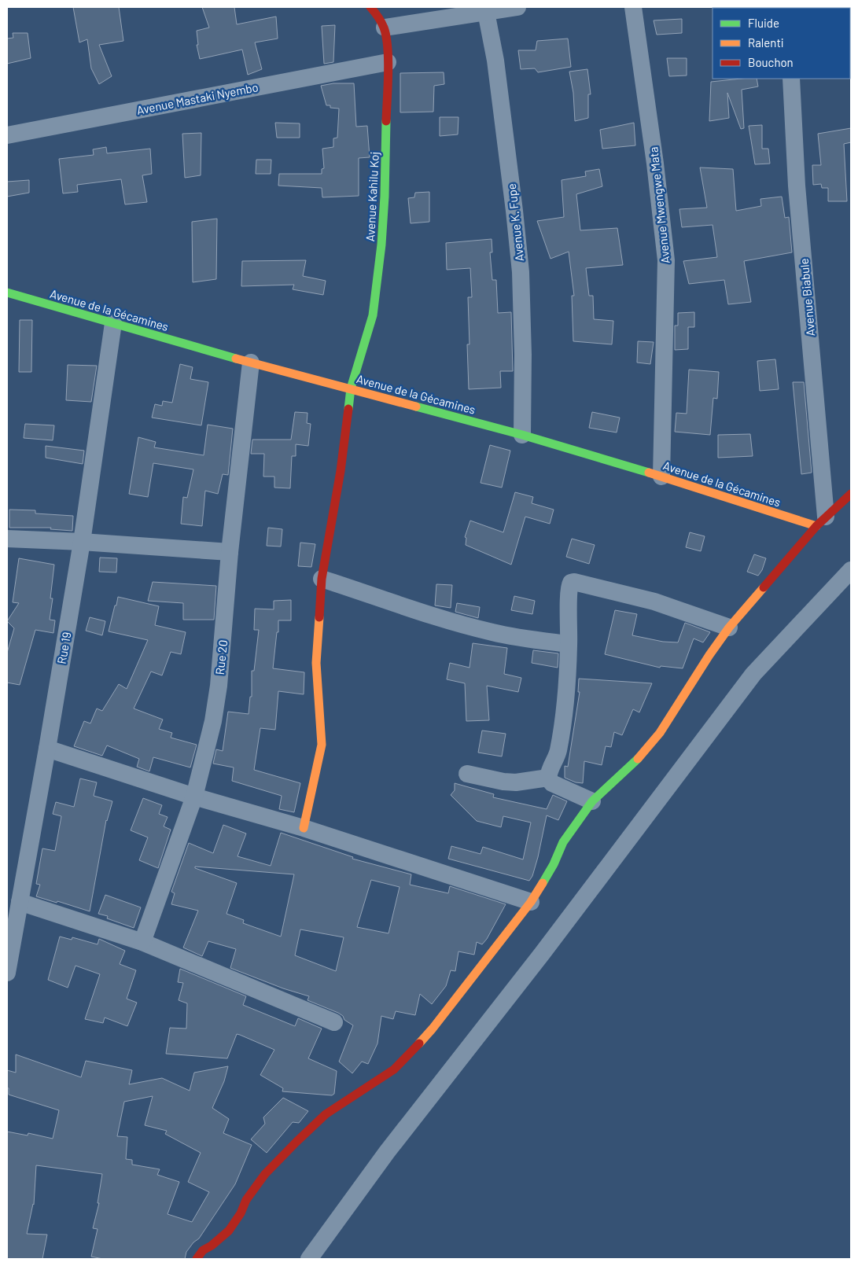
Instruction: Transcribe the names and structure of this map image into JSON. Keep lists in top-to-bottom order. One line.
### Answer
{"streets":{"street":["Avenue Mastaki Nyembo","Avenue Kahilu Koj","Avenue Mwengwe Mata","Avenue K. Fupe","Avenue Biabule","Avenue de la Gécamines","Rue 19","Rue 20"]},"crossings":[["Avenue Mastaki Nyembo","Avenue Kahilu Koj"],["Avenue Kahilu Koj","Avenue de la Gécamines"],["Avenue Mwengwe Mata","Avenue de la Gécamines"],["Avenue K. Fupe","Avenue de la Gécamines"],["Avenue Biabule","Avenue de la Gécamines"],["Avenue de la Gécamines","Rue 19"],["Avenue de la Gécamines","Rue 20"]],"legend":["Fluide","Ralenti","Bouchon"]}
